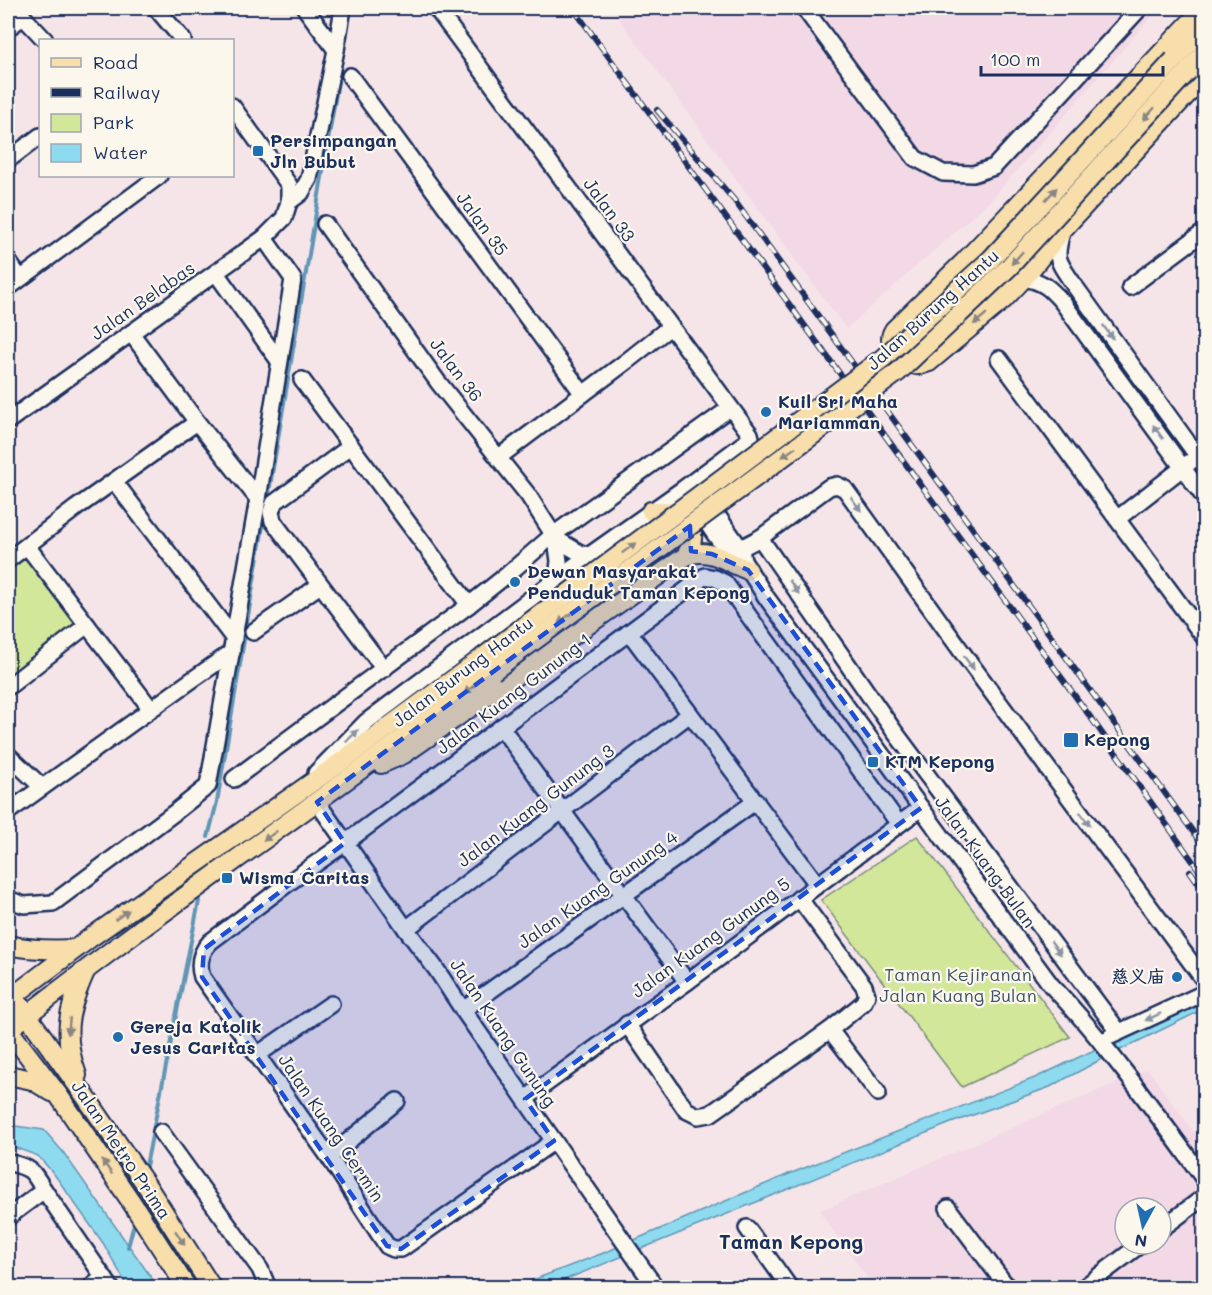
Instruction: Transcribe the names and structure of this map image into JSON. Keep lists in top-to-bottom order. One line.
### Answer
{"streets":{"main road":["Jalan Burung Hantu","Jalan Metro Prima"],"street":["Jalan 33","Jalan 35","Jalan Belabas","Jalan 36","Jalan Kuang Gunung 1","Jalan Kuang Gunung 3","Jalan Kuang Bulan","Jalan Kuang Gunung 4","Jalan Kuang Gunung 5","Jalan Kuang Gunung","Jalan Kuang Cermin"]},"crossings":[["Jalan 33","Jalan Kuang Bulan"],["Jalan Burung Hantu","Jalan Kuang Gunung"],["Jalan Burung Hantu","Jalan Metro Prima"],["Jalan Kuang Gunung 1","Jalan Kuang Gunung 5"],["Jalan Kuang Gunung 1","Jalan Kuang Gunung"],["Jalan Kuang Gunung 1","Jalan Kuang Cermin"],["Jalan Kuang Gunung 3","Jalan Kuang Gunung"],["Jalan Kuang Bulan","Jalan Kuang Gunung 5"],["Jalan Kuang Gunung 4","Jalan Kuang Gunung"],["Jalan Kuang Gunung 5","Jalan Kuang Gunung"],["Jalan Kuang Gunung","Jalan Kuang Cermin"]],"districts":["Taman Kepong"],"parks":["Taman Kejiranan Jalan Kuang Bulan"],"places":{"transit":["Persimpangan Jln Bubut","Kepong","KTM Kepong","Wisma Caritas"],"other":["Kuil Sri Maha Mariamman","Dewan Masyarakat Penduduk Taman Kepong","慈义庙","Gereja Katolik Jesus Caritas"]},"legend":["Road","Railway","Park","Water"],"scale_bar":"100 m","north":"bottom"}
